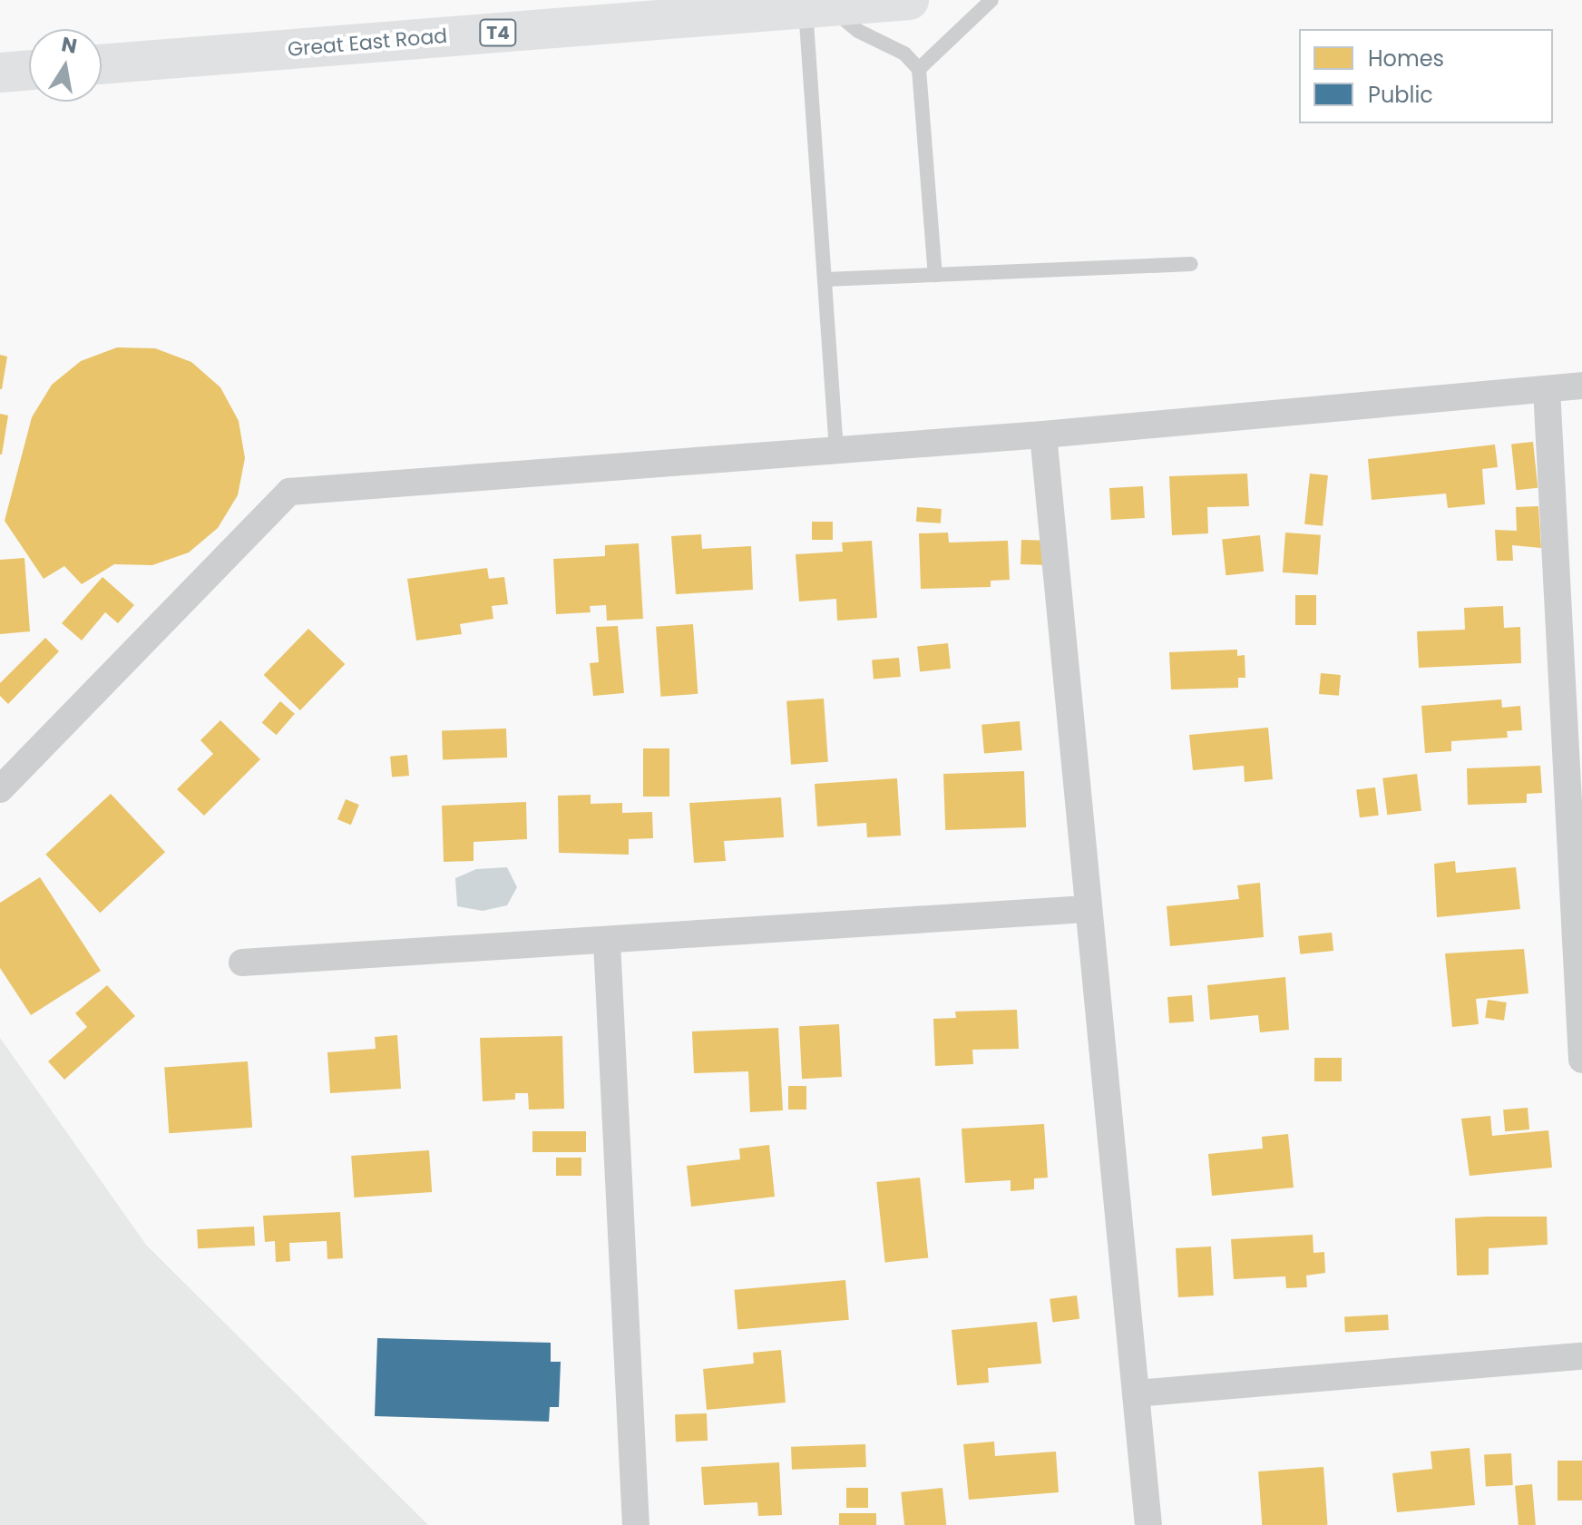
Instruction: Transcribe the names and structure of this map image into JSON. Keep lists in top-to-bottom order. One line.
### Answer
{"streets":{"main road":["T4","Great East Road"]},"legend":["Homes","Public"],"north":"top"}
